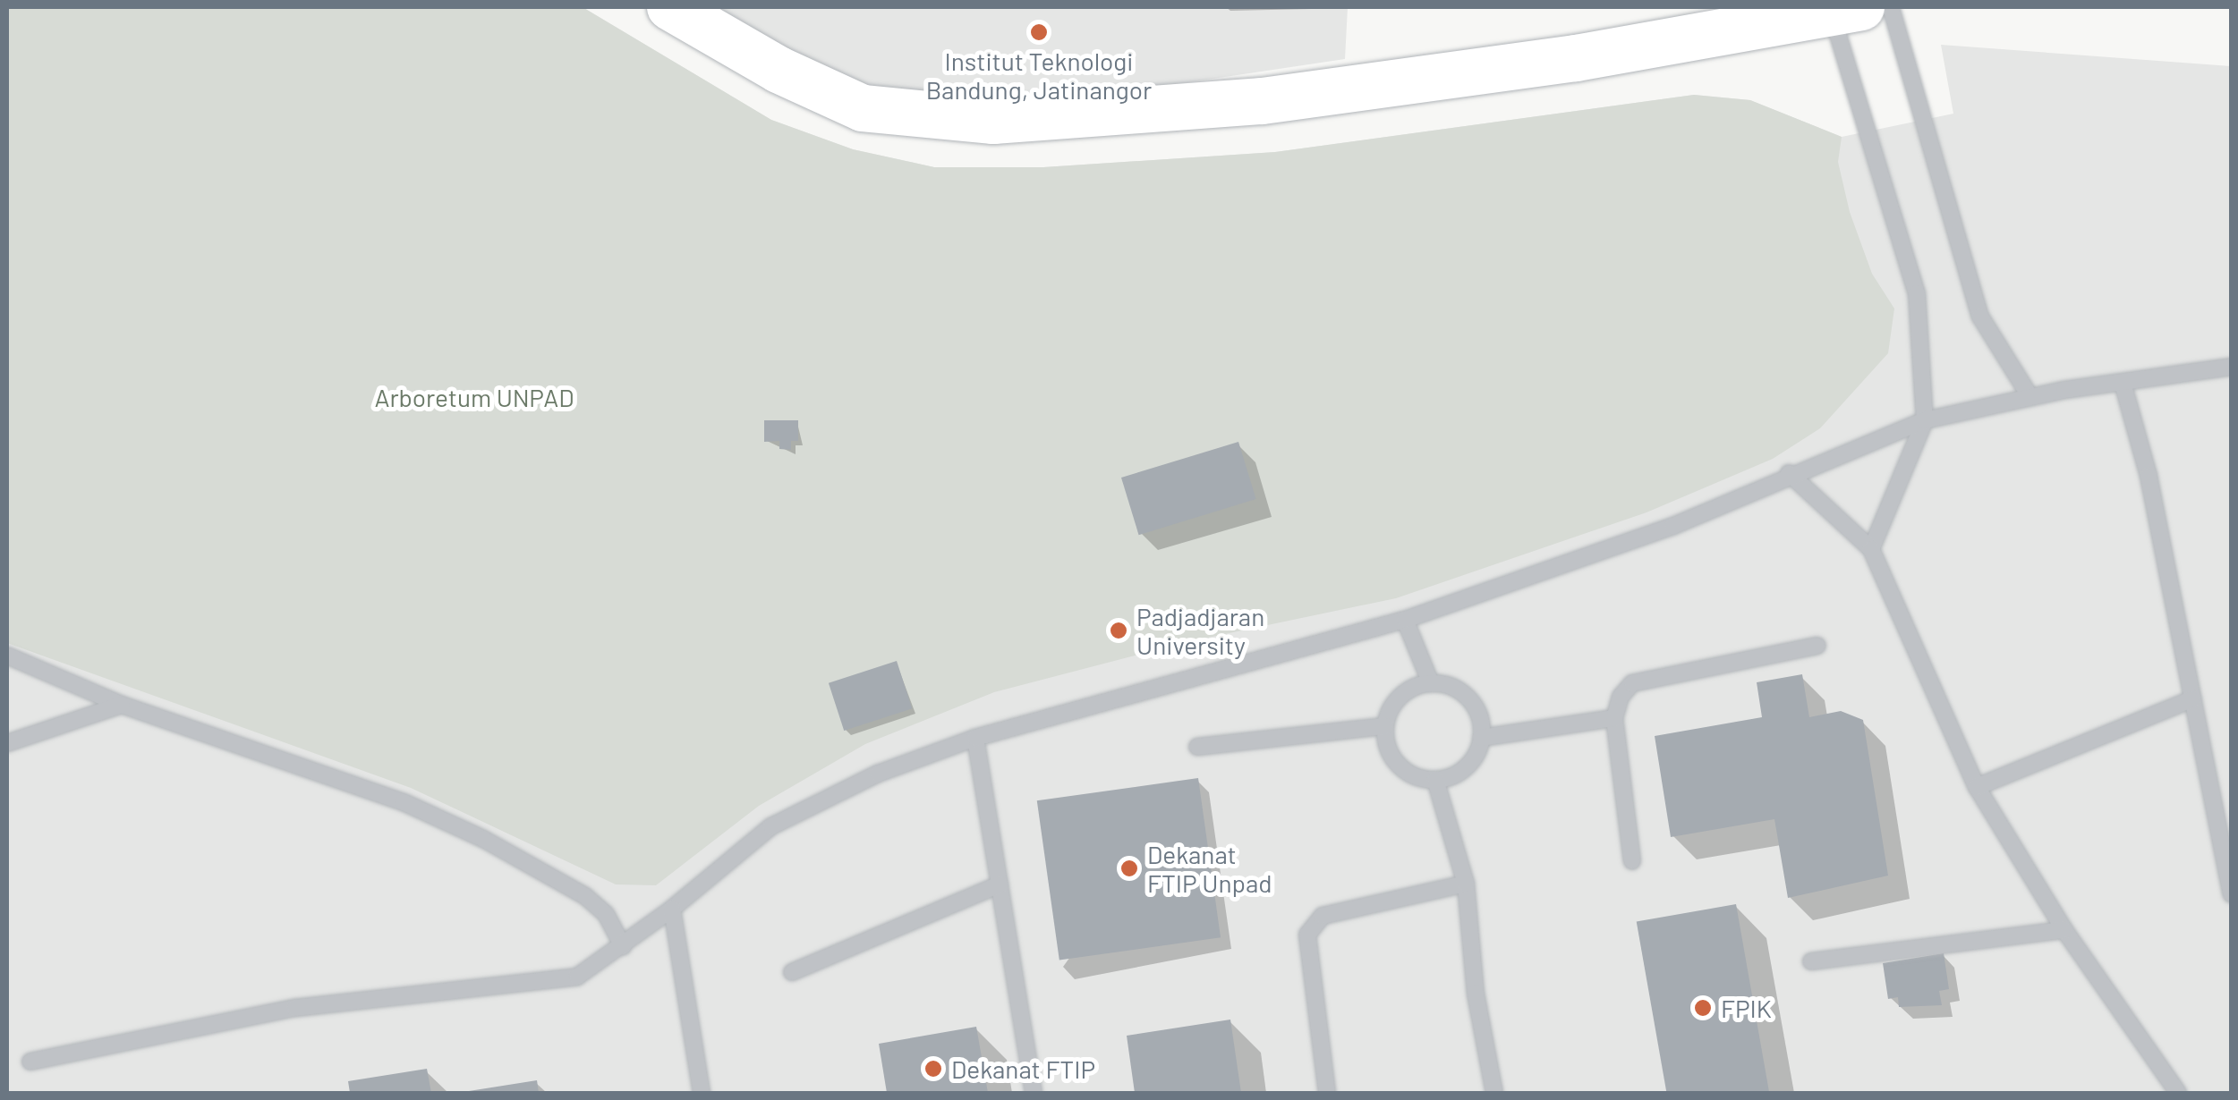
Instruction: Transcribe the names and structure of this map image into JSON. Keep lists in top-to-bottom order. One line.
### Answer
{"parks":["Arboretum UNPAD"],"places":["Institut Teknologi Bandung, Jatinangor","Padjadjaran University","Dekanat FTIP Unpad","FPIK","Dekanat FTIP"]}
